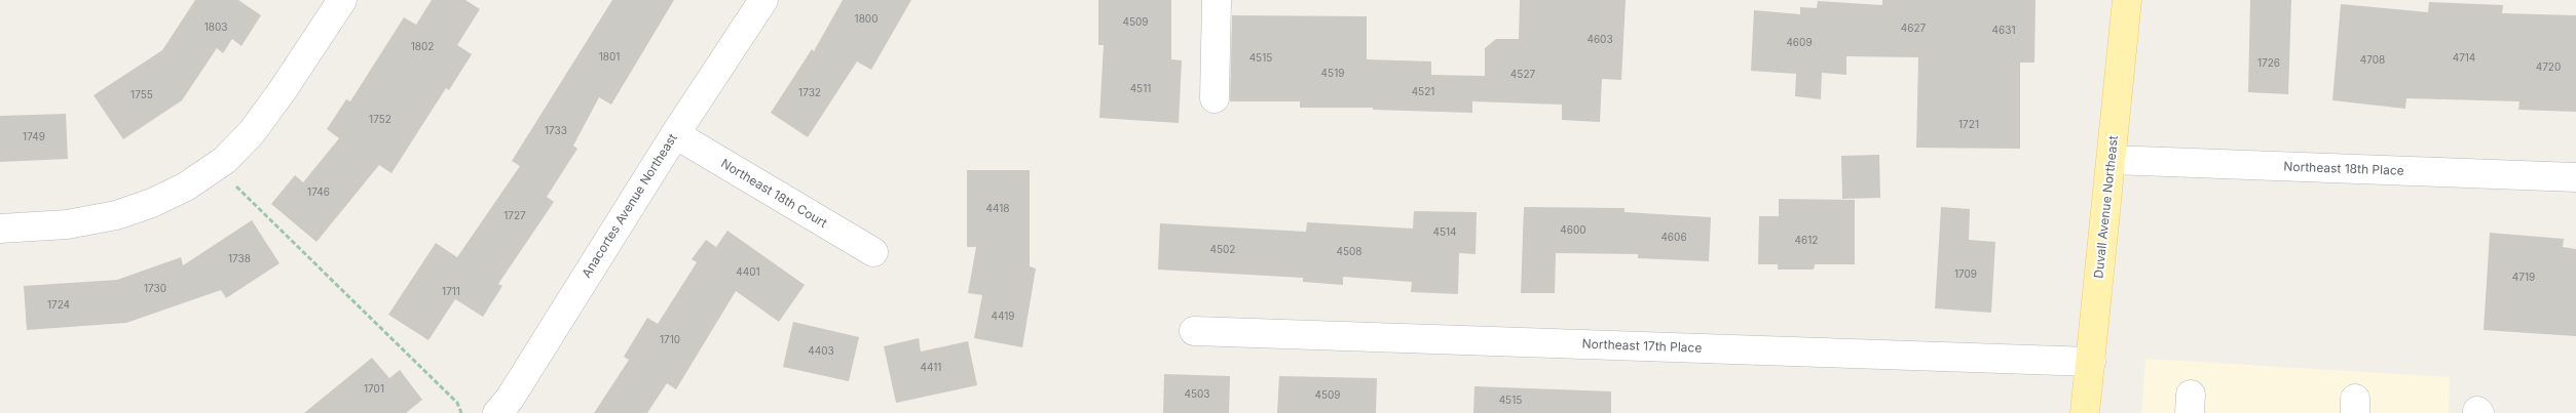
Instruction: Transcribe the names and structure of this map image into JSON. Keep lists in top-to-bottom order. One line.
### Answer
{"streets":{"main road":["Duvall Avenue Northeast"],"street":["Northeast 18th Place","Northeast 18th Court","Anacortes Avenue Northeast","Northeast 17th Place"]},"crossings":[["Northeast 18th Place","Duvall Avenue Northeast"],["Northeast 18th Court","Anacortes Avenue Northeast"],["Duvall Avenue Northeast","Northeast 17th Place"]],"house_numbers":["1800","4509","1803","4627","4631","4603","4609","1802","1801","4515","4714","4708","1726","4720","4519","4527","4511","4521","1732","1755","1752","1721","1733","1749","1746","4418","1727","4600","4514","4606","4612","4502","4508","1738","4401","1709","4719","1730","1711","1724","4419","1710","4403","4411","1701","4503","4509","4515"]}
